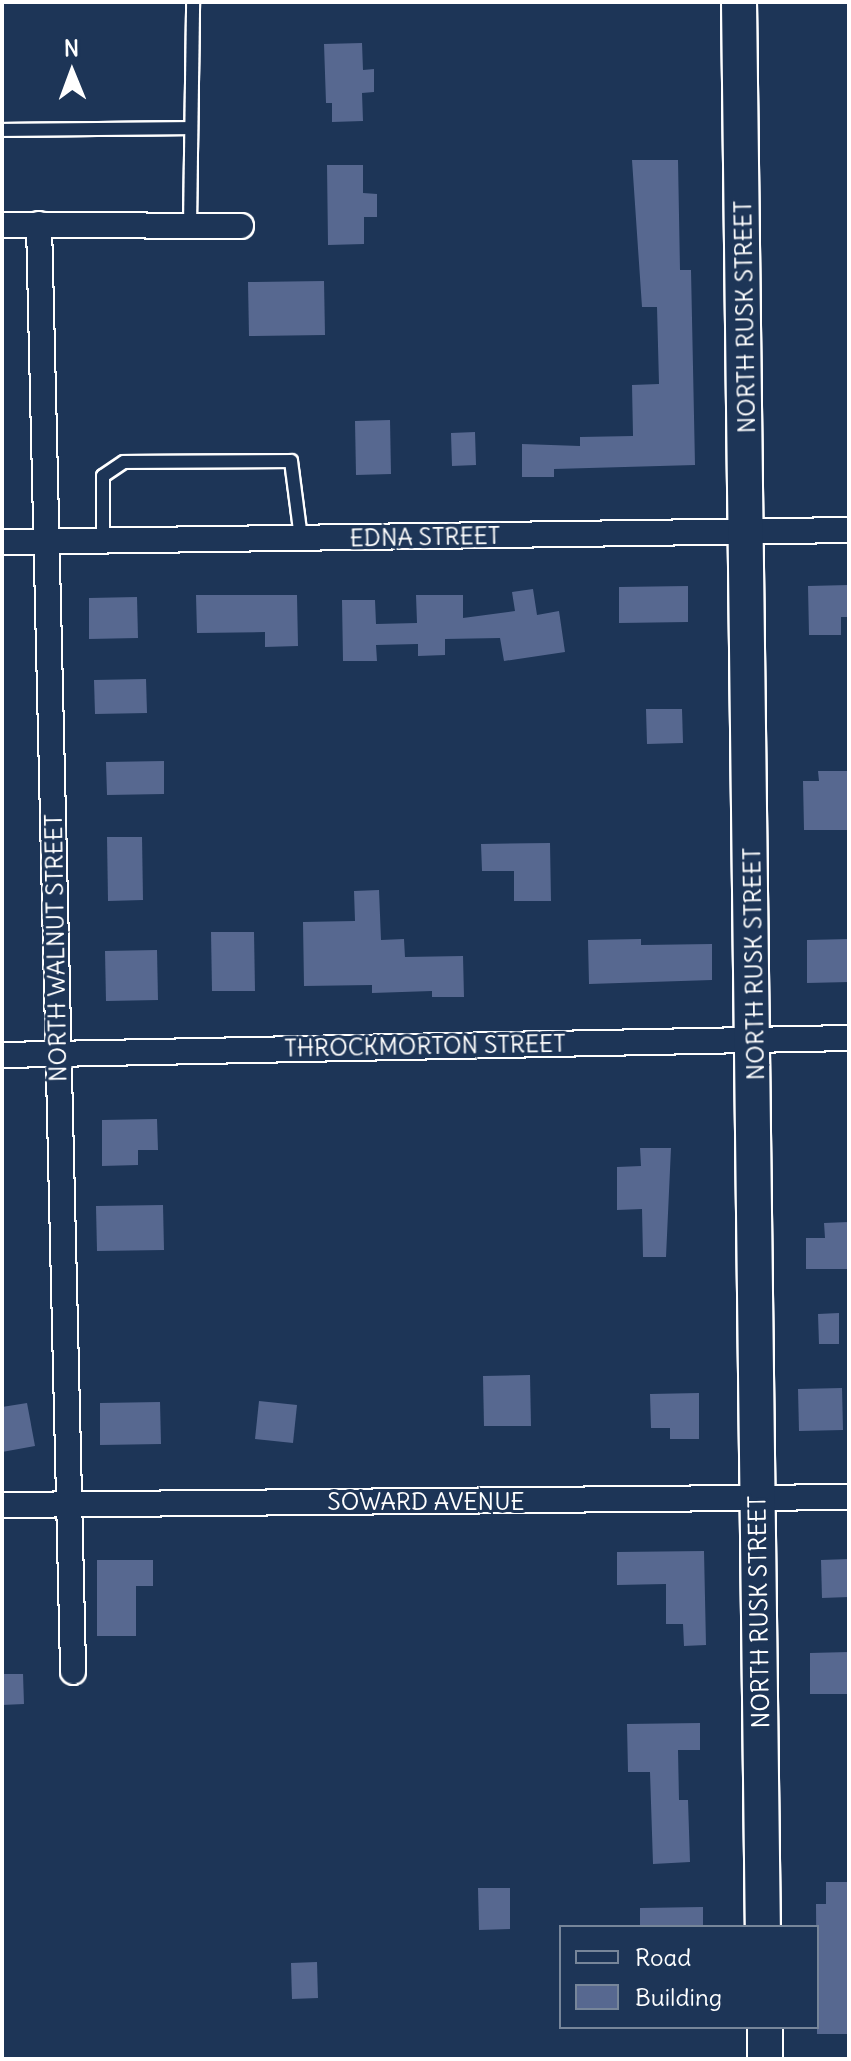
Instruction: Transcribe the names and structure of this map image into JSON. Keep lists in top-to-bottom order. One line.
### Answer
{"streets":{"street":["NORTH RUSK STREET","EDNA STREET","NORTH WALNUT STREET","THROCKMORTON STREET","SOWARD AVENUE"]},"crossings":[["NORTH RUSK STREET","EDNA STREET"],["NORTH RUSK STREET","THROCKMORTON STREET"],["NORTH RUSK STREET","SOWARD AVENUE"],["EDNA STREET","NORTH WALNUT STREET"],["NORTH WALNUT STREET","THROCKMORTON STREET"],["NORTH WALNUT STREET","SOWARD AVENUE"]],"legend":["Road","Building"],"north":"top"}
